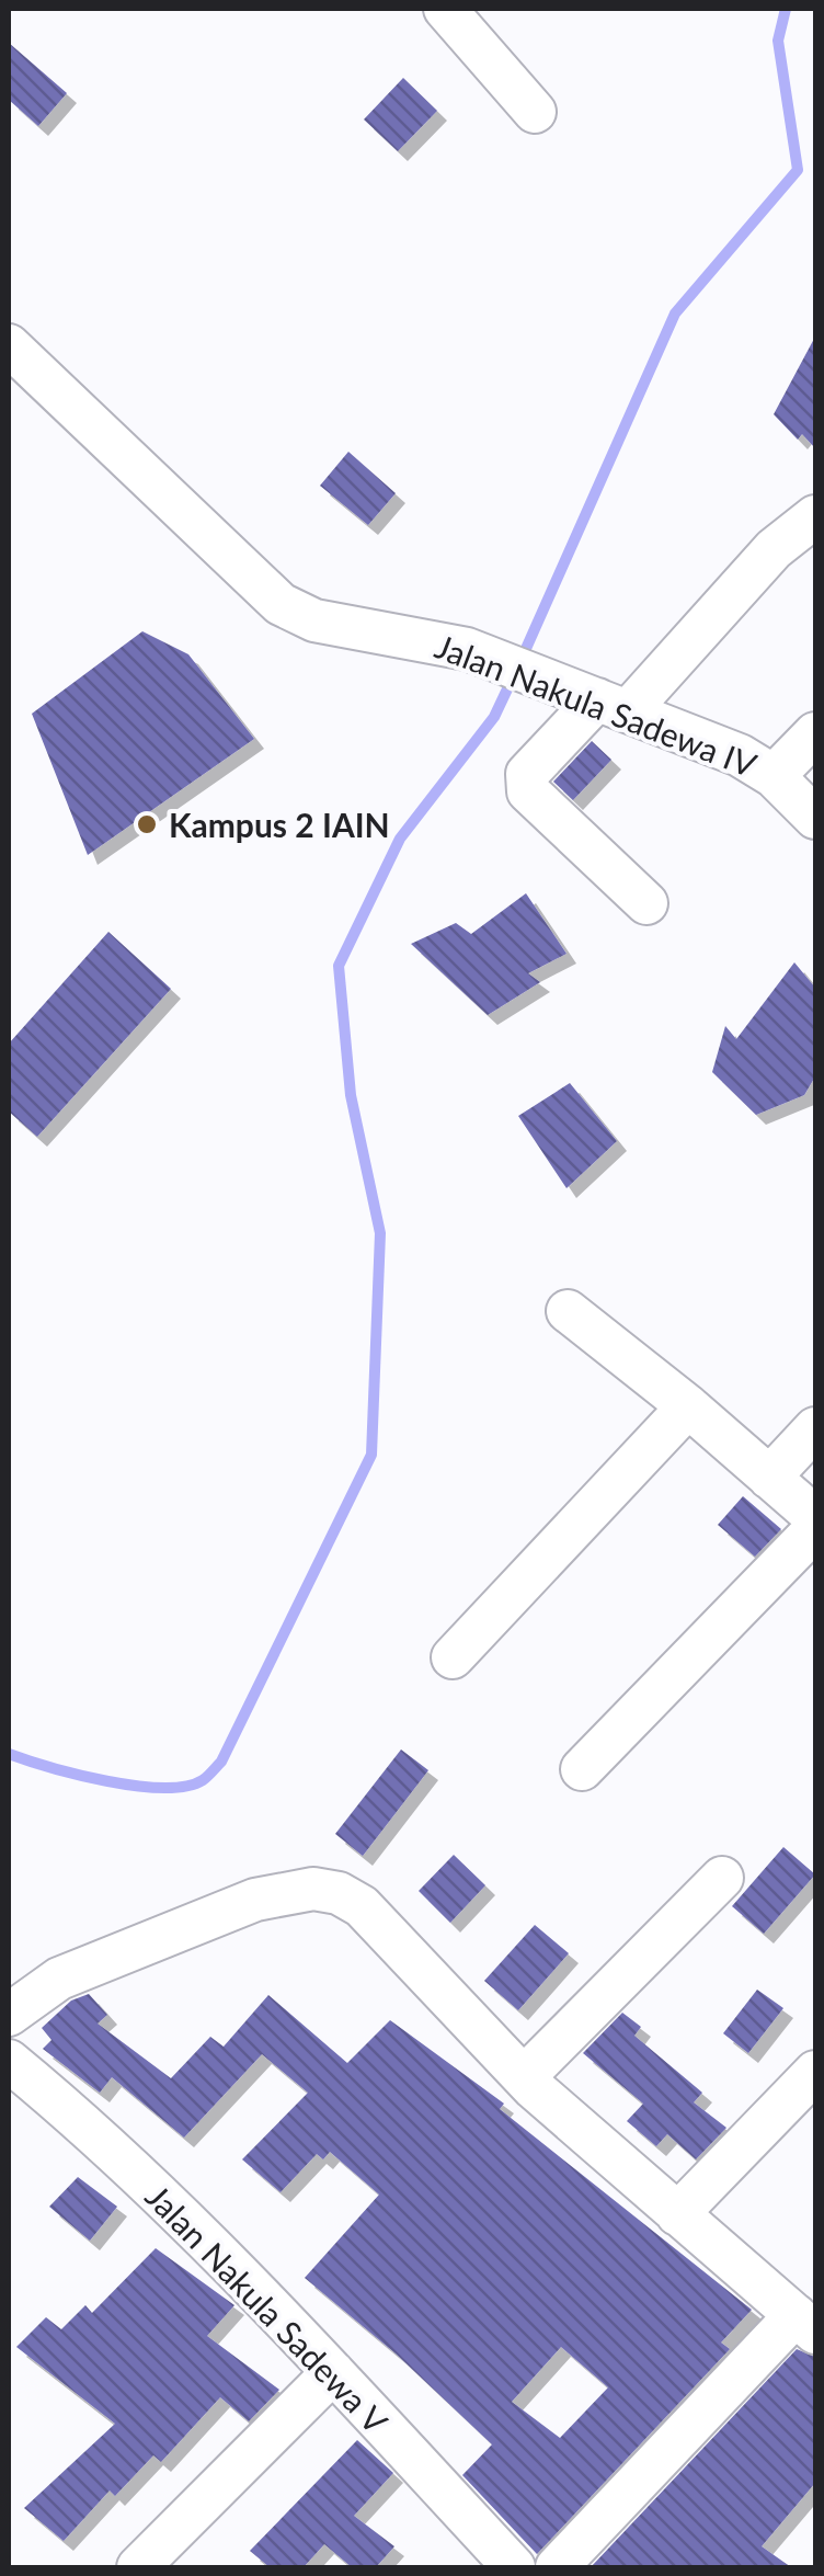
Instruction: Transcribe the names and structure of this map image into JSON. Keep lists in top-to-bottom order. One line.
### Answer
{"streets":{"street":["Jalan Nakula Sadewa IV","Jalan Nakula Sadewa V"]},"places":["Kampus 2 IAIN"]}
